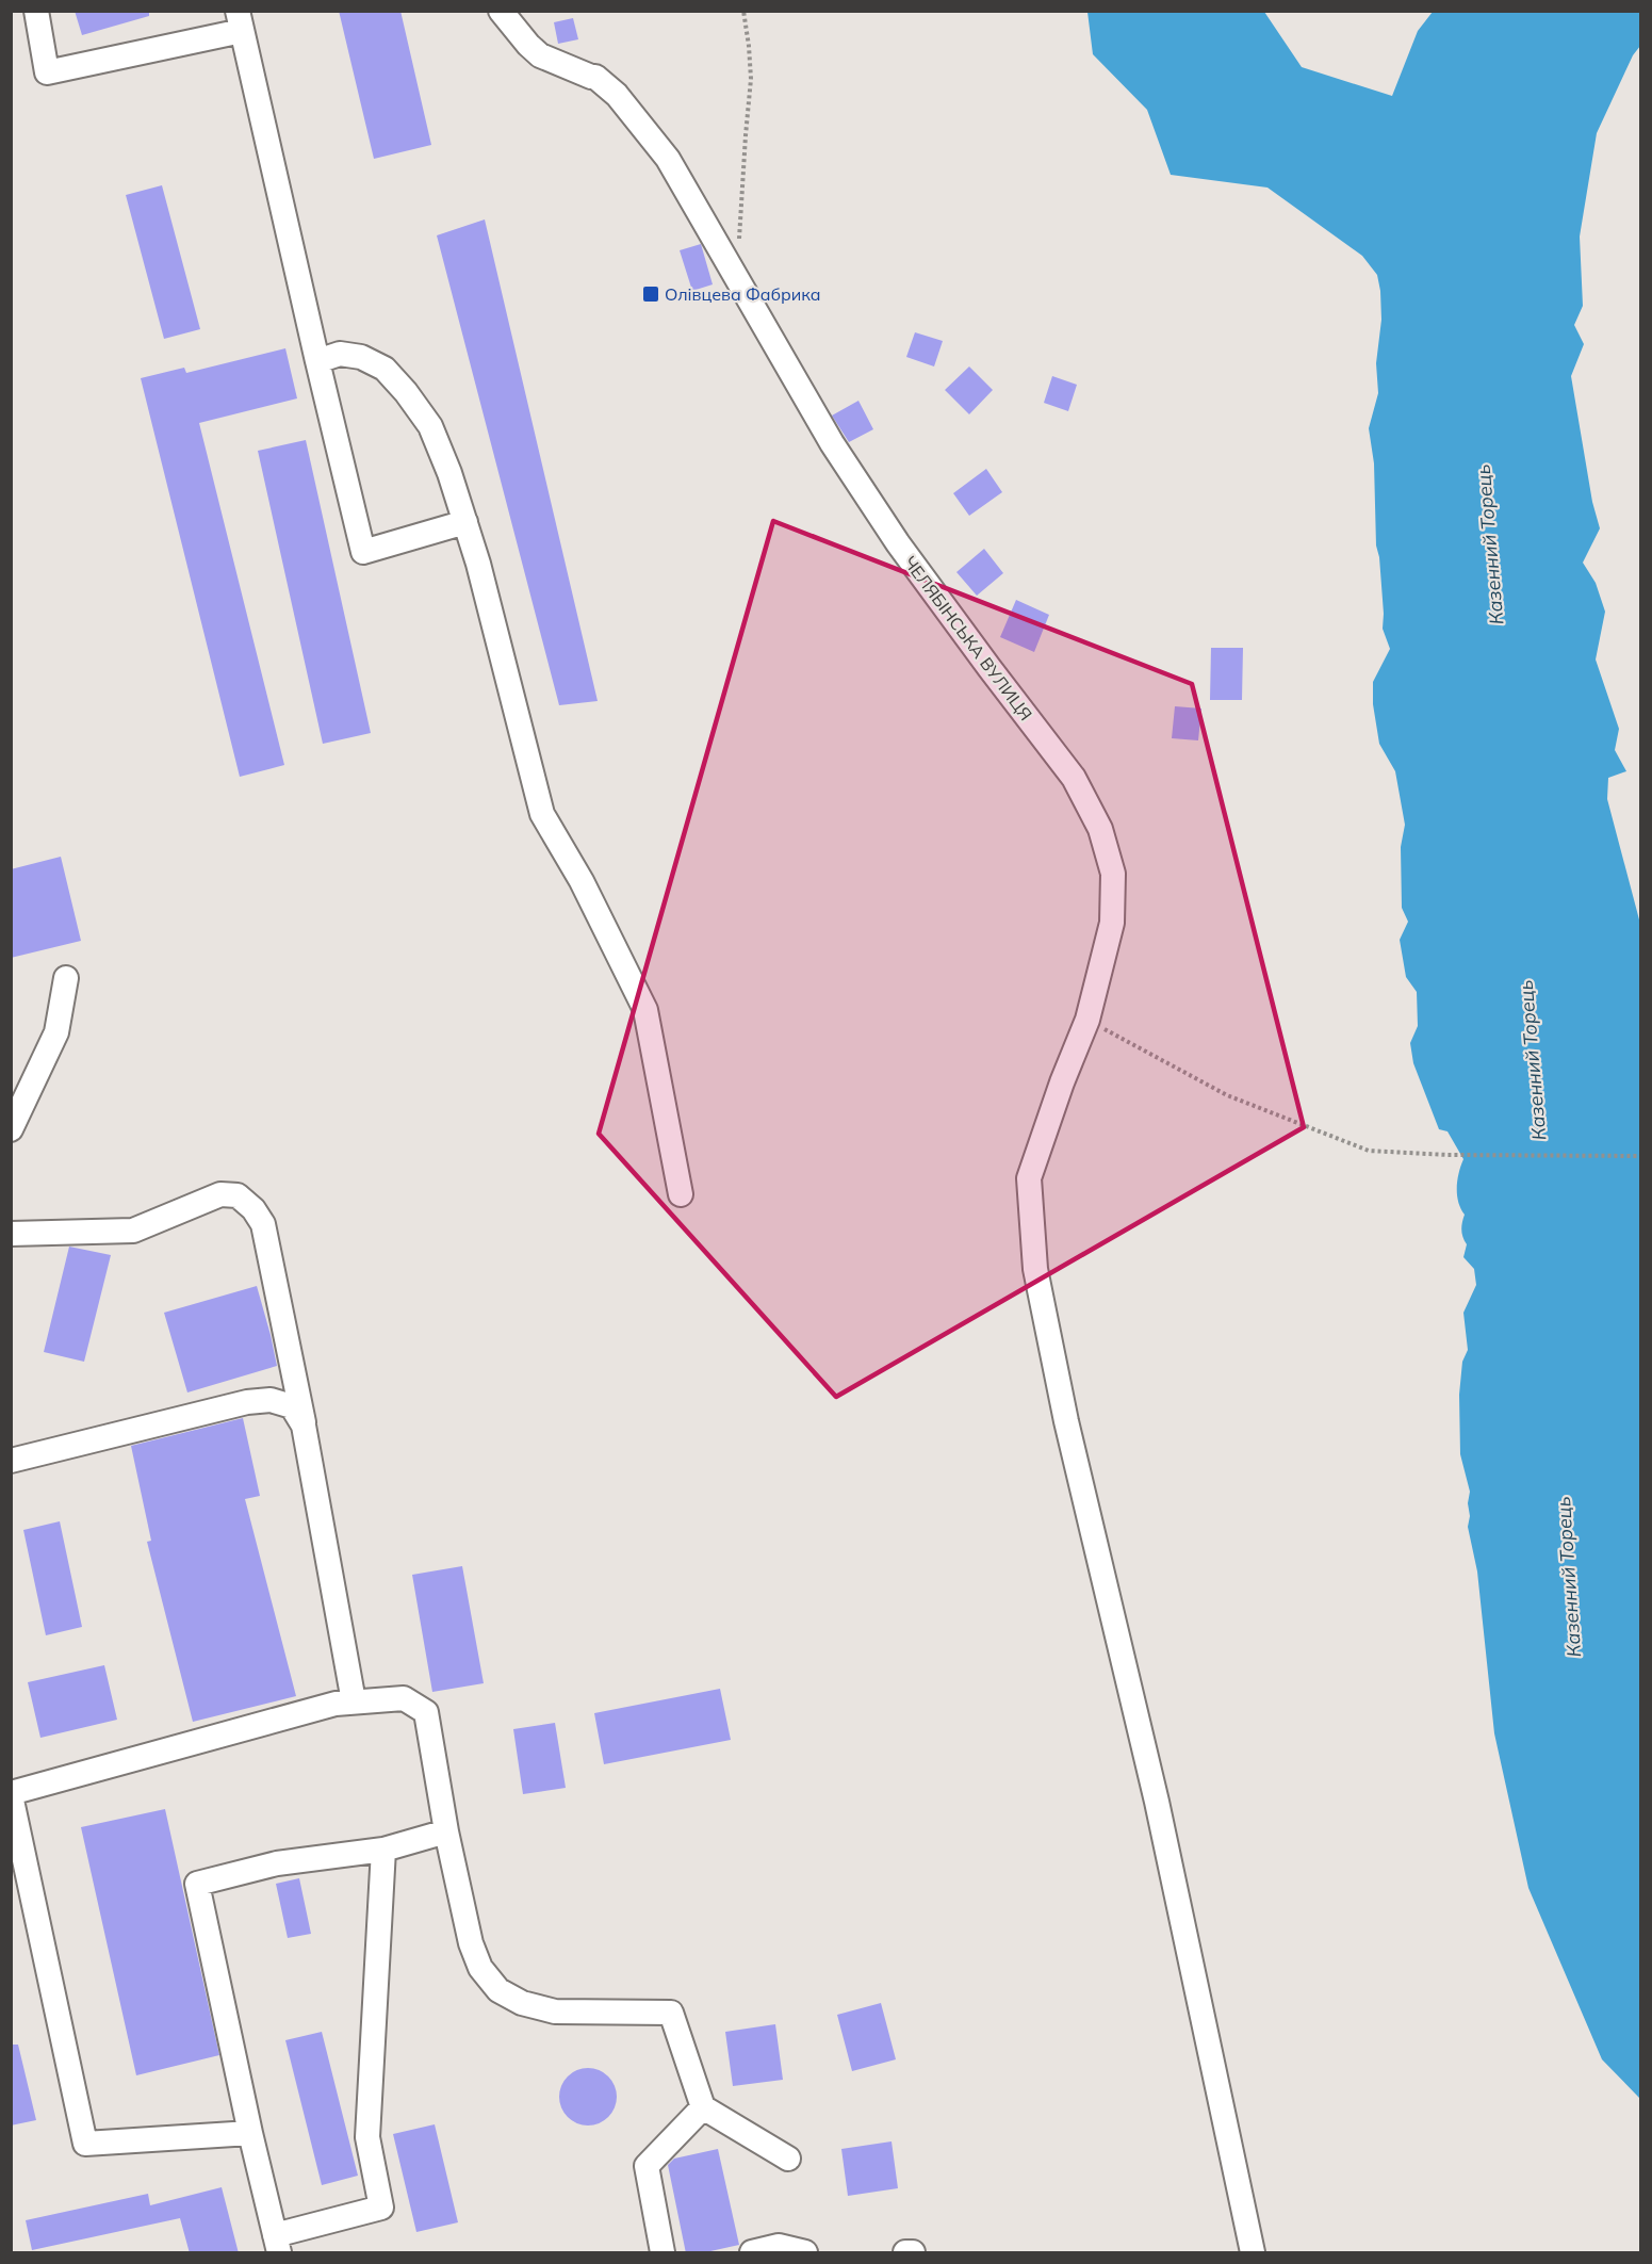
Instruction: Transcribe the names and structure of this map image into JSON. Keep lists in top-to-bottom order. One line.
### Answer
{"streets":{"street":["ЧЕЛЯБІНСЬКА ВУЛИЦЯ"]},"water":["Казенний Торець"],"places":{"transit":["Олівцева Фабрика"]}}
